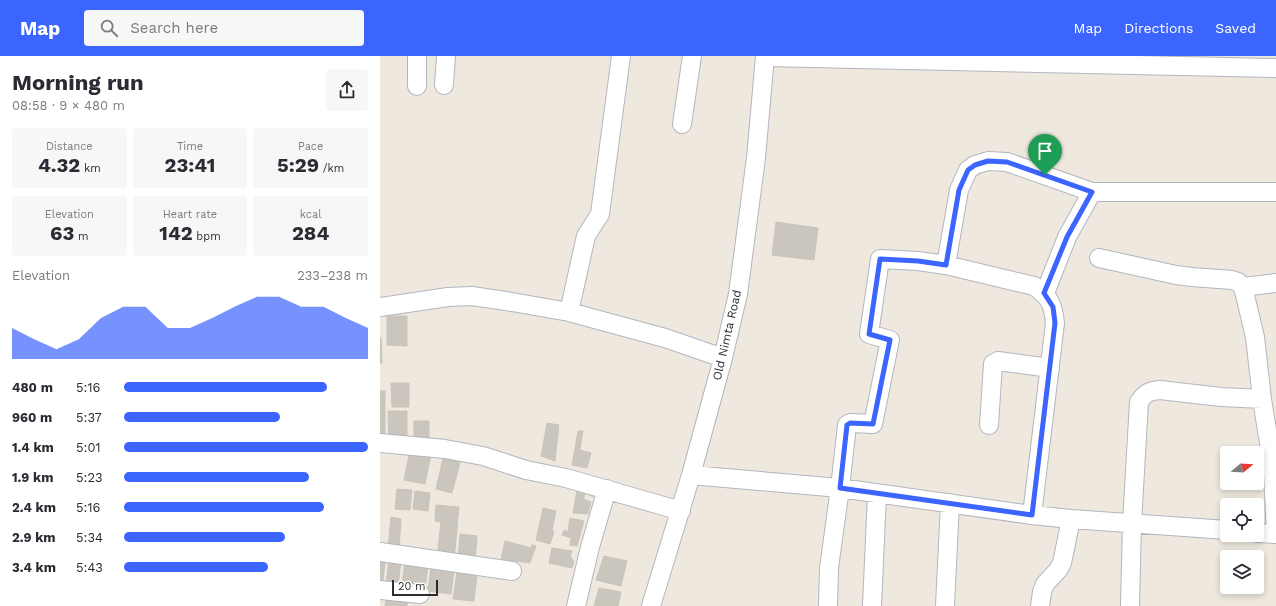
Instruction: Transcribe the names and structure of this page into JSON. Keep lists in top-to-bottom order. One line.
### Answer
{"streets":{"street":["Old Nimta Road"]},"scale_bar":"20 m","north":"right","page":{"header":"Map","search":"Search here","nav":["Map","Directions","Saved"],"heading":["Morning run","08:58 · 9 × 480 m"],"stats":[["Distance","4.32 km"],["Time","23:41"],["Pace","5:29 /km"],["Elevation","63 m"],["Heart rate","142 bpm"],["kcal","284"]],"chart":["Elevation","233–238 m"],"list":[{"name":"480 m","note":"5:16"},{"name":"960 m","note":"5:37"},{"name":"1.4 km","note":"5:01"},{"name":"1.9 km","note":"5:23"},{"name":"2.4 km","note":"5:16"},{"name":"2.9 km","note":"5:34"},{"name":"3.4 km","note":"5:43"}],"scale":"20 m"}}
